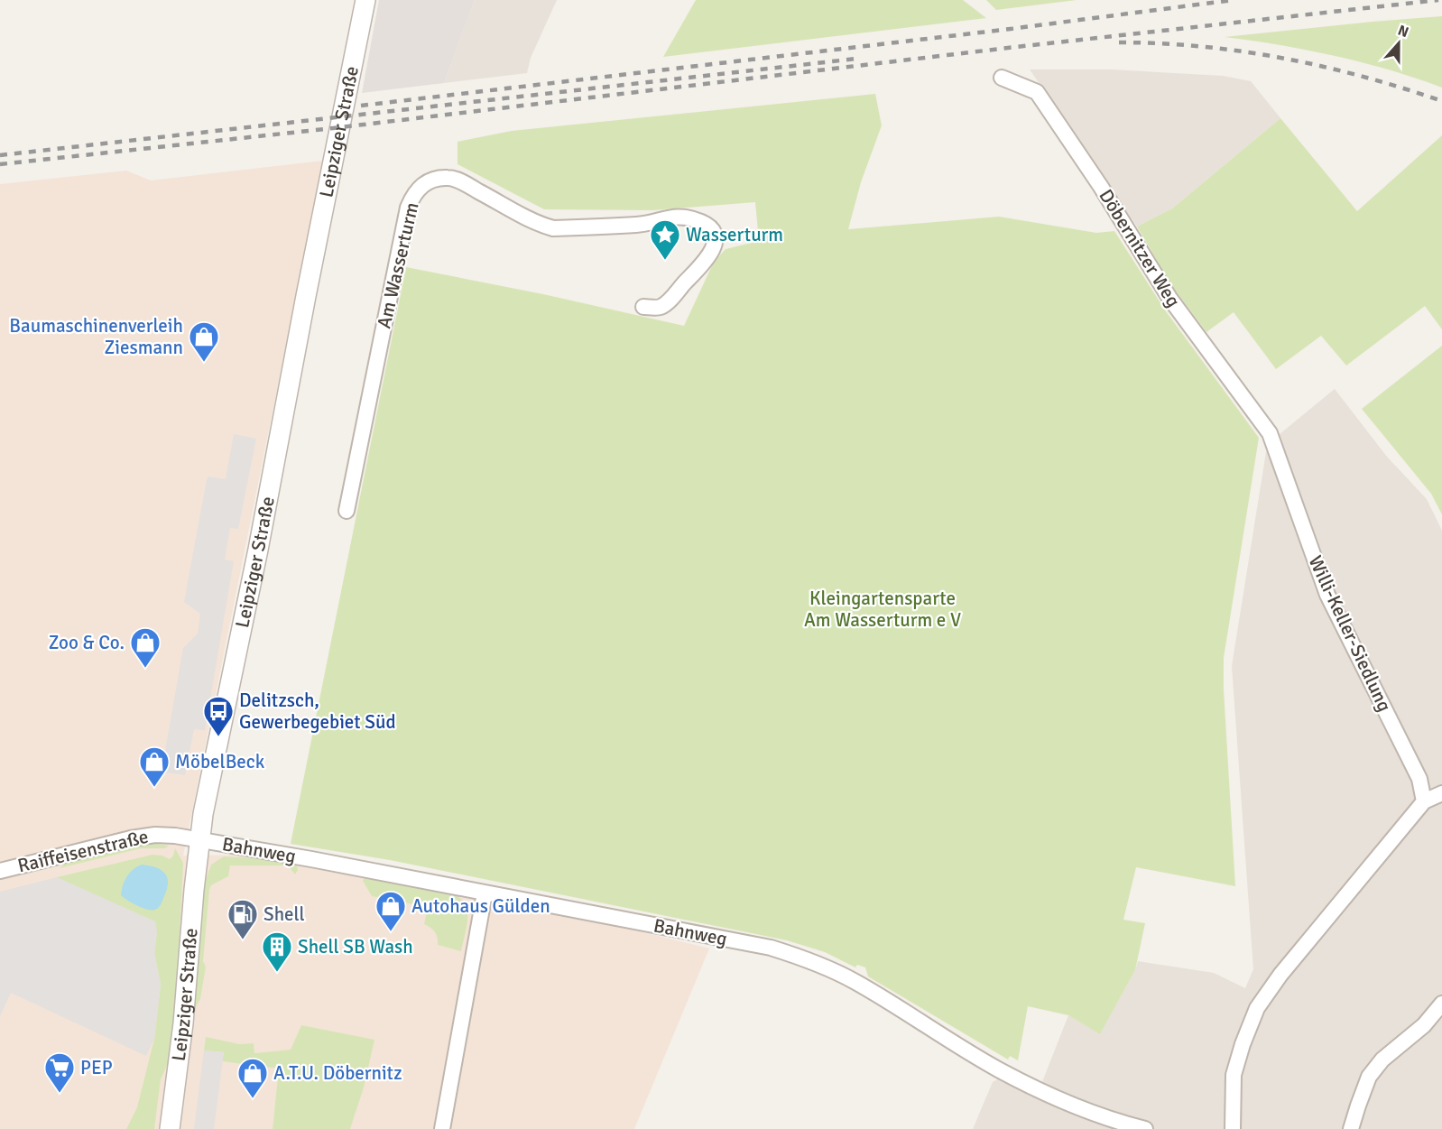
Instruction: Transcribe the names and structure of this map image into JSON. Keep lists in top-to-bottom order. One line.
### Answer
{"streets":{"street":["Leipziger Straße","Döbernitzer Weg","Am Wasserturm","Willi-Keller-Siedlung","Bahnweg","Raiffeisenstraße"]},"crossings":[["Leipziger Straße","Bahnweg"],["Leipziger Straße","Raiffeisenstraße"],["Döbernitzer Weg","Willi-Keller-Siedlung"],["Bahnweg","Raiffeisenstraße"]],"parks":["Kleingartensparte Am Wasserturm e V"],"places":{"place":["Wasserturm"],"shop":["Baumaschinenverleih Ziesmann","Zoo & Co.","MöbelBeck","Autohaus Gülden","A.T.U. Döbernitz"],"bus stop":["Delitzsch, Gewerbegebiet Süd"],"fuel station":["Shell"],"building":["Shell SB Wash"],"supermarket":["PEP"]},"north":"top"}
